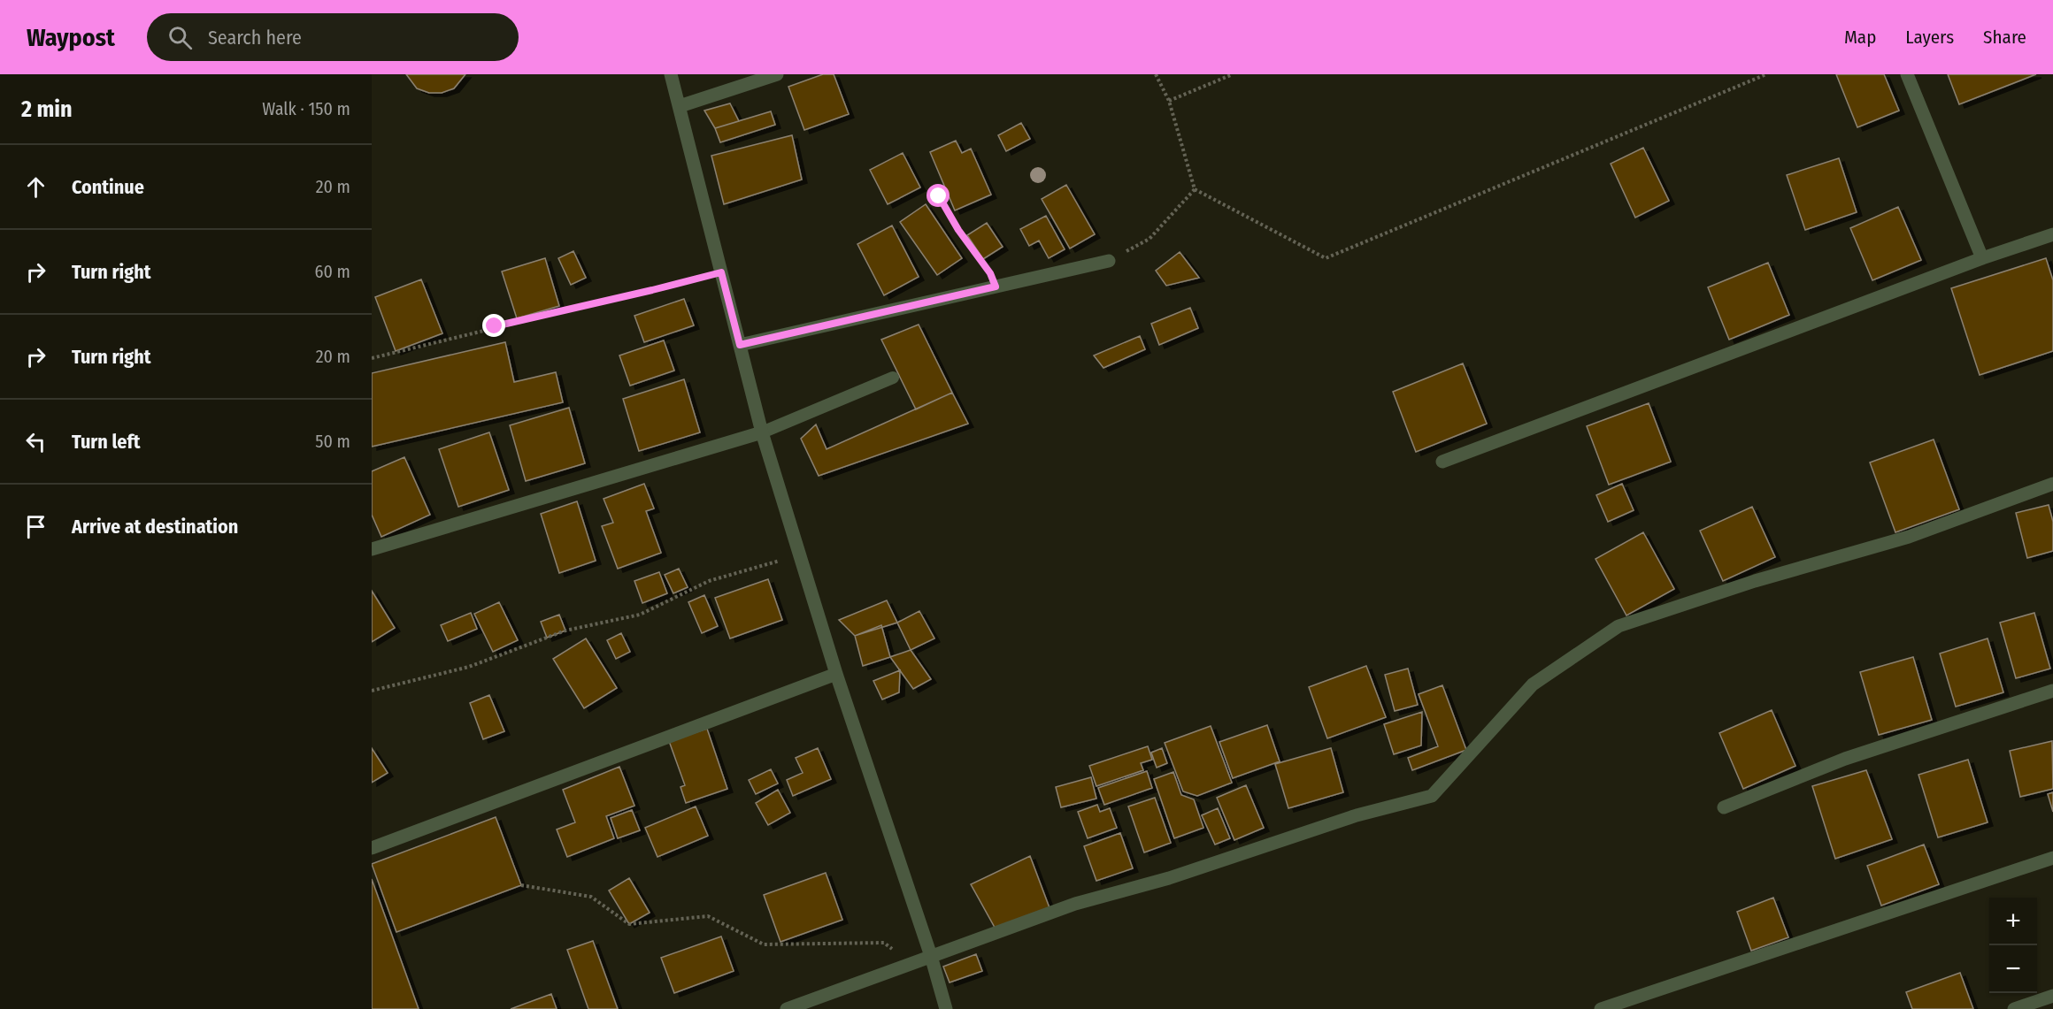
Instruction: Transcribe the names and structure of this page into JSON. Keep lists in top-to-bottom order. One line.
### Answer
{"page":{"header":"Waypost","search":"Search here","nav":["Map","Layers","Share"],"heading":["2 min","Walk · 150 m"],"list":[["Continue","20 m"],["Turn right","60 m"],["Turn right","20 m"],["Turn left","50 m"],"Arrive at destination"],"map_buttons":["+","−"]}}
